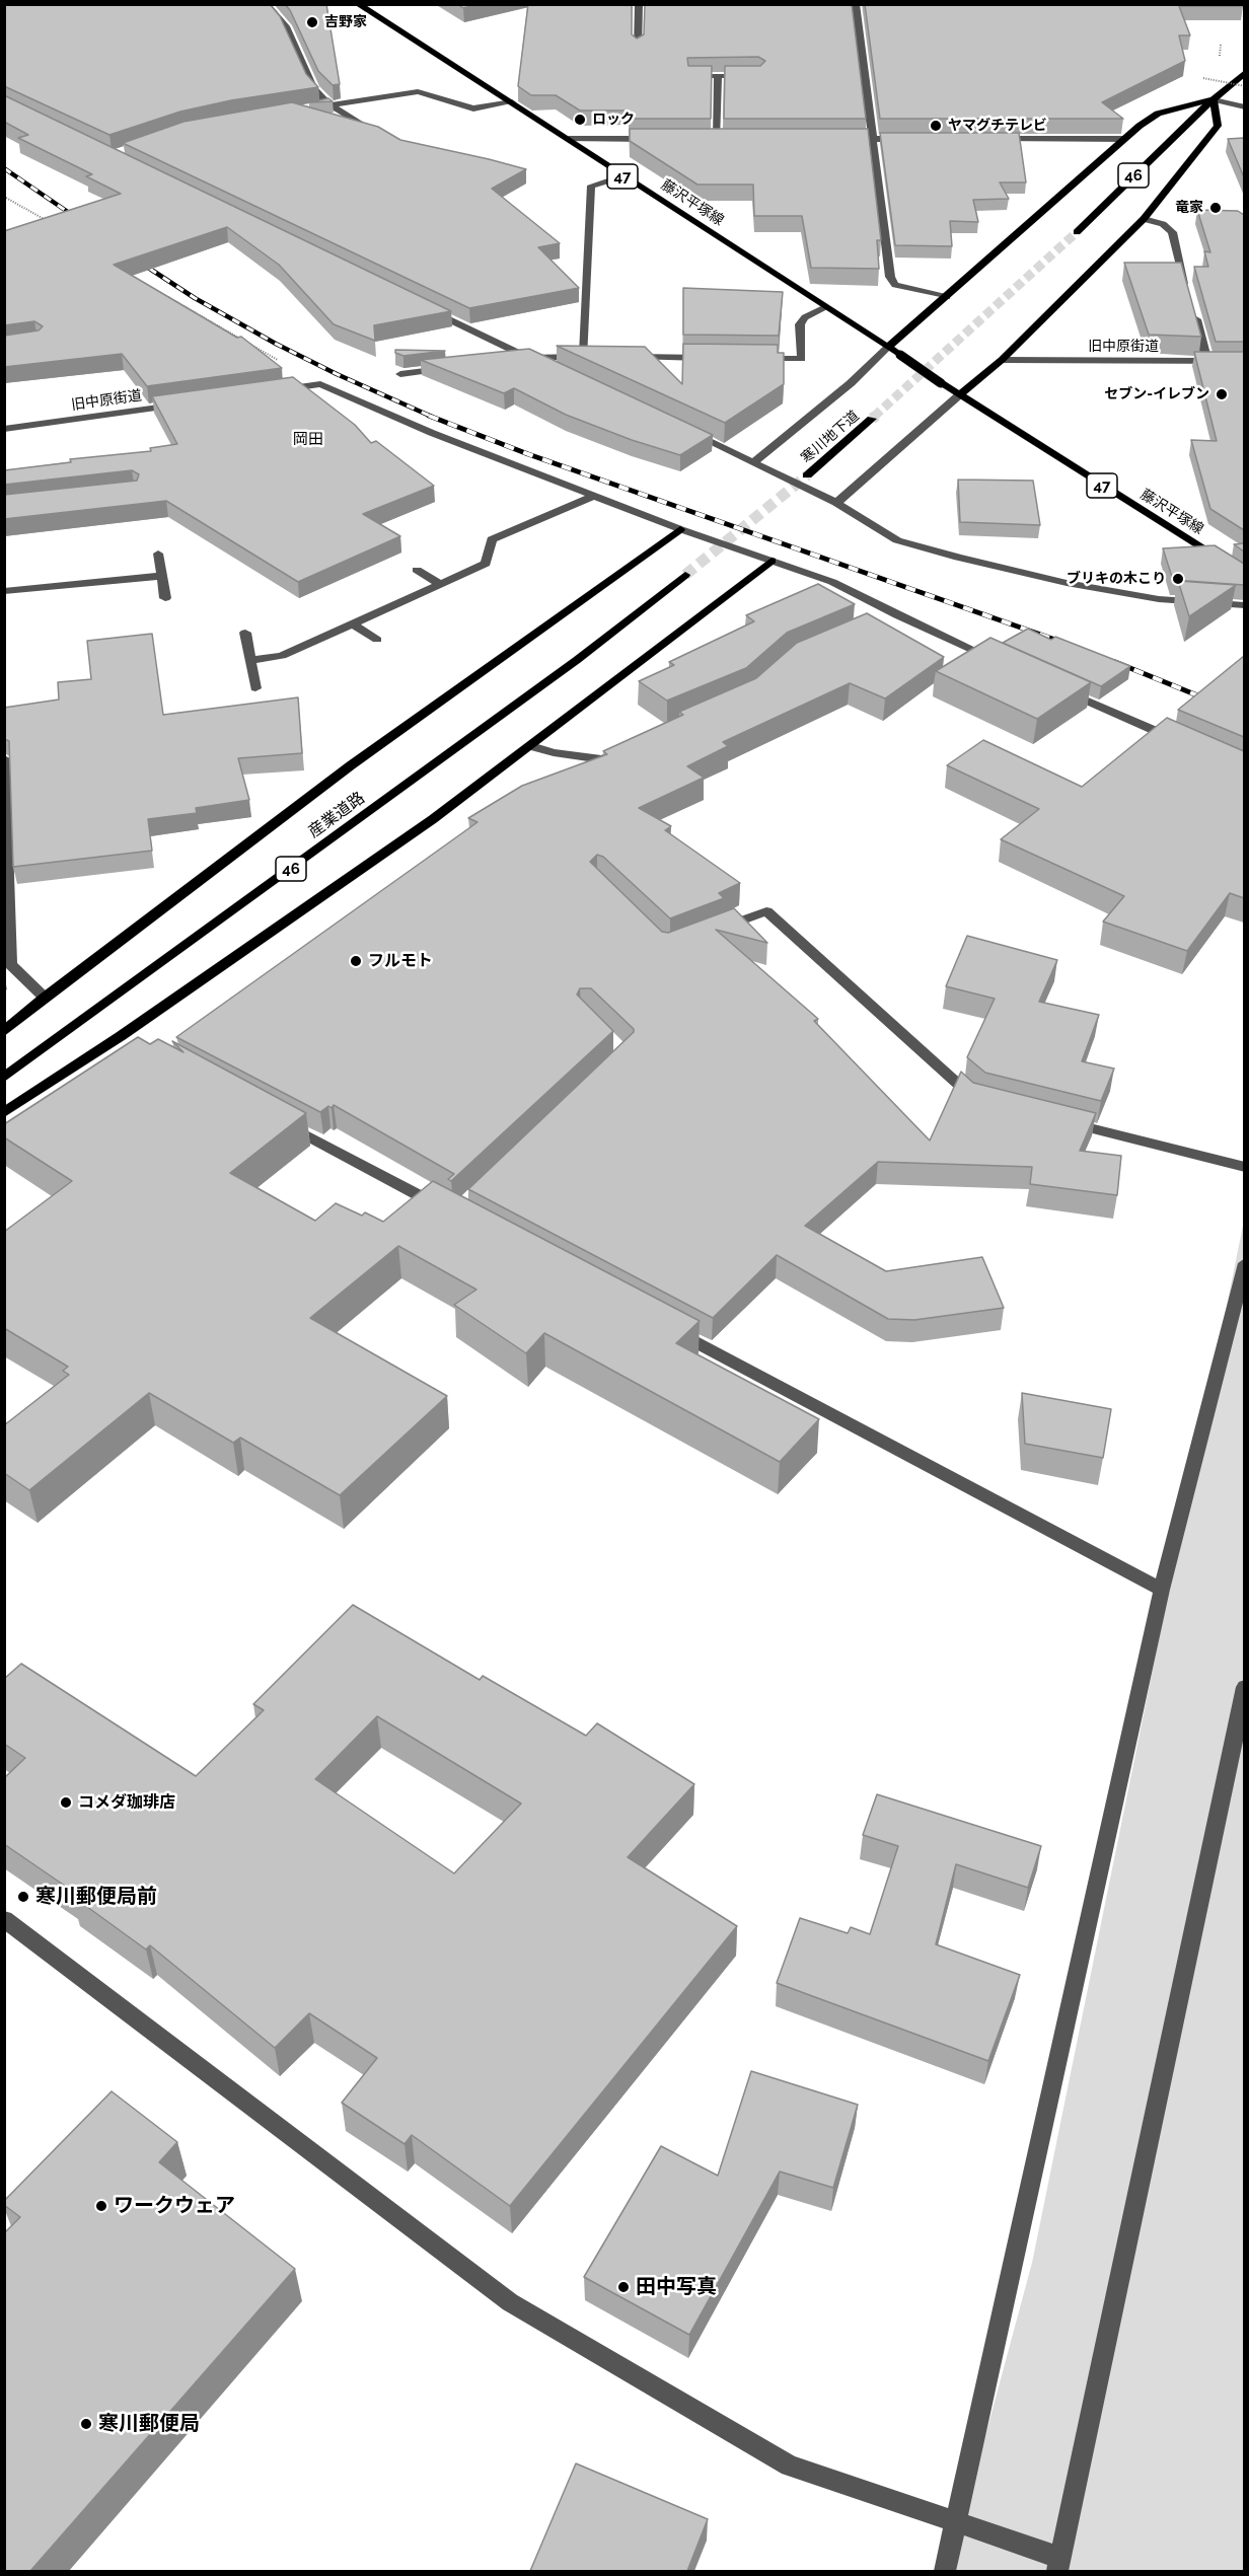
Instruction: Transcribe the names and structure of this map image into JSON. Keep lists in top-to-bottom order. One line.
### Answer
{"streets":{"main road":["46","47","藤沢平塚線","寒川地下道","産業道路"],"street":["旧中原街道"]},"crossings":[["47","藤沢平塚線"]],"districts":["岡田"],"places":["吉野家","ロック","ヤマグチテレビ","竜家","セブン-イレブン","ブリキの木こり","フルモト","コメダ珈琲店","寒川郵便局前","ワークウェア","田中写真","寒川郵便局"]}
